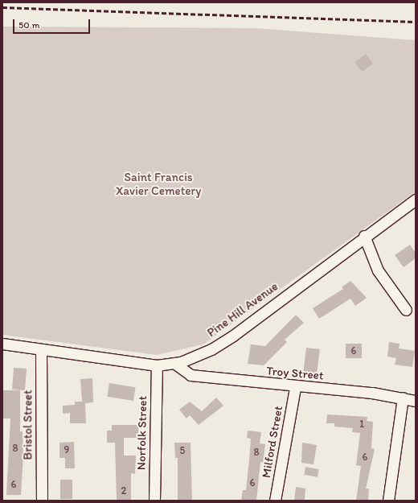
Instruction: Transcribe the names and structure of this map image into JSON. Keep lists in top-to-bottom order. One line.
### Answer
{"streets":{"street":["Pine Hill Avenue","Troy Street","Bristol Street","Norfolk Street","Milford Street"]},"crossings":[["Pine Hill Avenue","Troy Street"],["Pine Hill Avenue","Bristol Street"],["Pine Hill Avenue","Norfolk Street"],["Troy Street","Milford Street"]],"parks":["Saint Francis Xavier Cemetery"],"house_numbers":["6","1","8","9","5","8","6","6","6","2"],"scale_bar":"50 m"}
